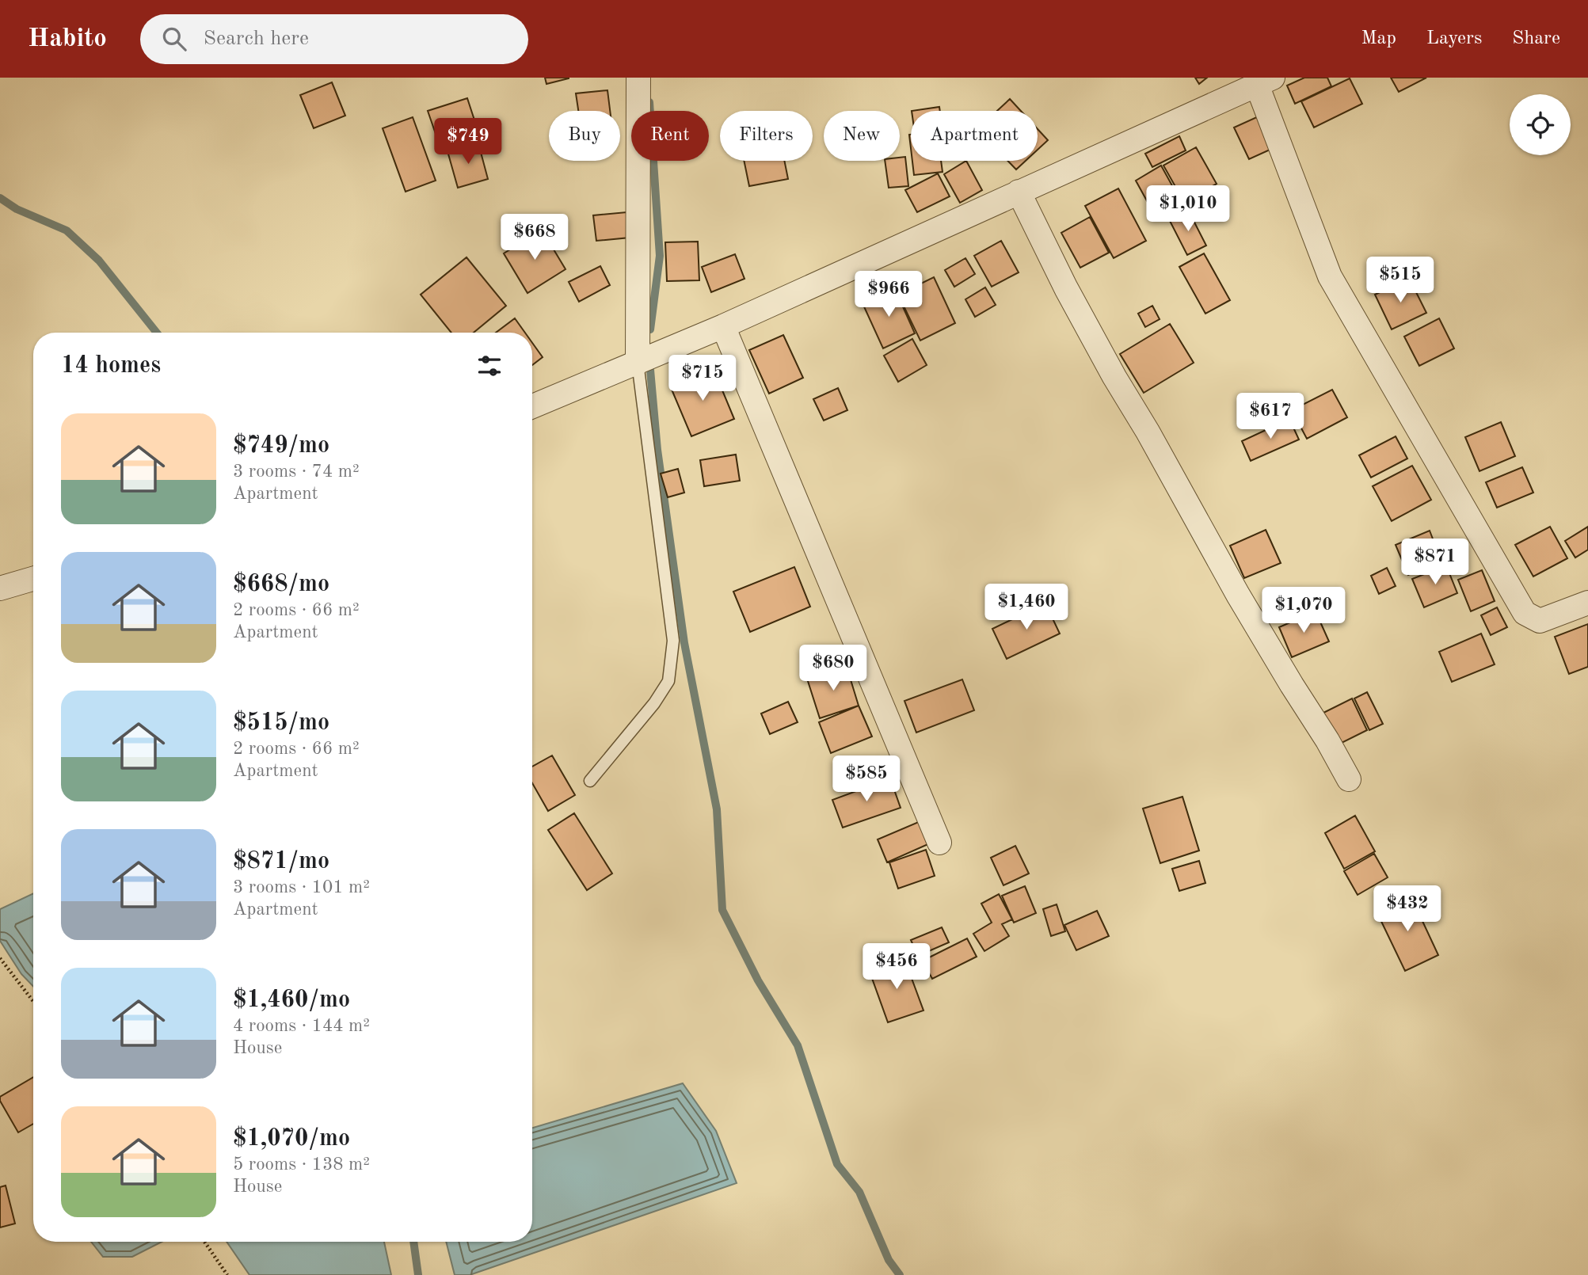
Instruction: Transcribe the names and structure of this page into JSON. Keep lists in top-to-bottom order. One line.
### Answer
{"page":{"header":"Habito","search":"Search here","nav":["Map","Layers","Share"],"chip":["Buy","Rent","Filters","New","Apartment"],"price":["$749","$1,010","$668","$515","$966","$715","$617","$871","$1,460","$1,070","$680","$585","$432","$456"],"heading":"14 homes","list":[{"name":"$749/mo","note":"3 rooms · 74 m² · Apartment"},{"name":"$668/mo","note":"2 rooms · 66 m² · Apartment"},{"name":"$515/mo","note":"2 rooms · 66 m² · Apartment"},{"name":"$871/mo","note":"3 rooms · 101 m² · Apartment"},{"name":"$1,460/mo","note":"4 rooms · 144 m² · House"},{"name":"$1,070/mo","note":"5 rooms · 138 m² · House"}]}}
